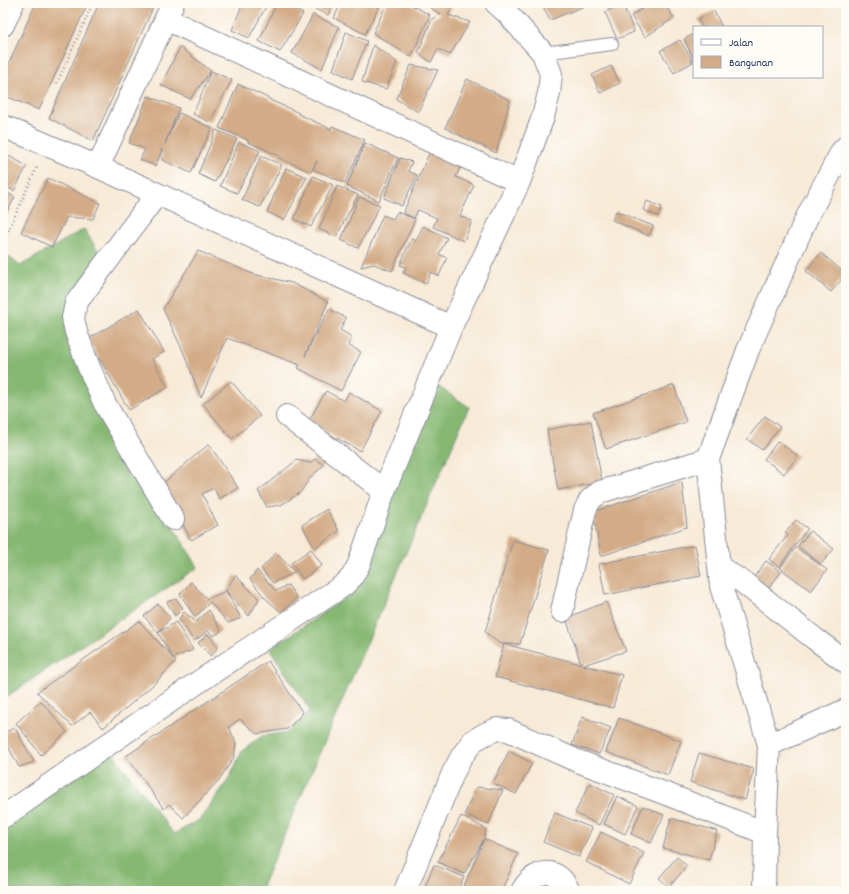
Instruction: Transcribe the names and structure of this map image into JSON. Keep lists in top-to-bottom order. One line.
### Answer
{"legend":["Jalan","Bangunan"]}
